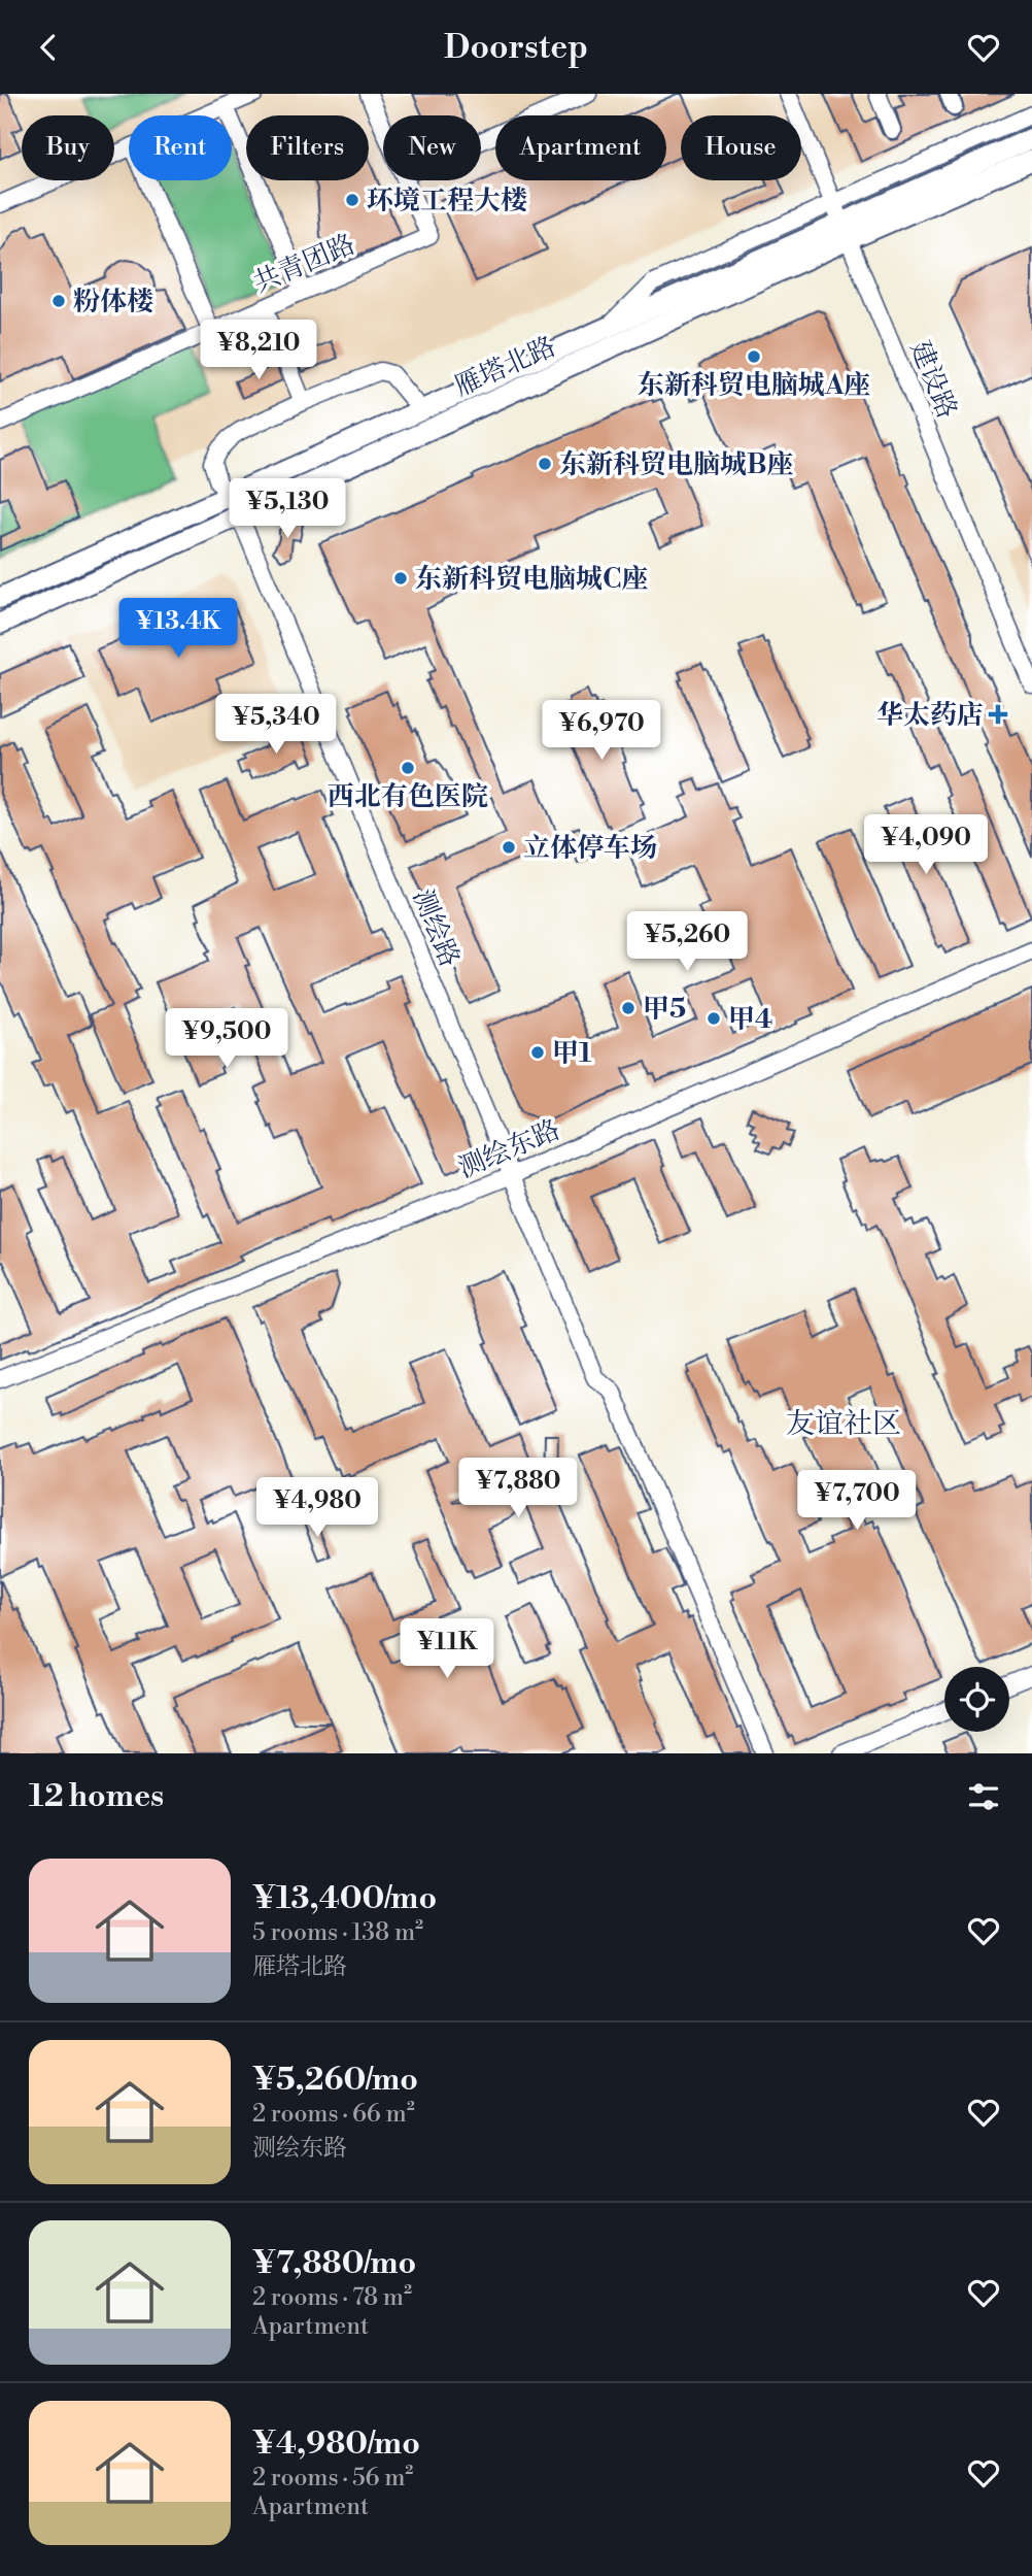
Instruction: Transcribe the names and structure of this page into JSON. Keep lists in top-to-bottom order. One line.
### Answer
{"streets":{"main road":["雁塔北路"],"street":["共青团路","建设路","测绘路","测绘东路"]},"crossings":[["雁塔北路","建设路"],["雁塔北路","测绘路"],["测绘路","测绘东路"]],"districts":["友谊社区"],"places":{"other":["环境工程大楼","粉体楼","东新科贸电脑城A座","东新科贸电脑城B座","东新科贸电脑城C座","西北有色医院","立体停车场","甲5","甲4","甲1"],"health":["华太药店"]},"page":{"header":"Doorstep","chip":["Buy","Rent","Filters","New","Apartment","House"],"price":["¥8,210","¥5,130","¥13.4K","¥5,340","¥6,970","¥4,090","¥5,260","¥9,500","¥7,880","¥7,700","¥4,980","¥11K"],"heading":"12 homes","list":[{"name":"¥13,400/mo","note":"5 rooms · 138 m² · 雁塔北路"},{"name":"¥5,260/mo","note":"2 rooms · 66 m² · 测绘东路"},{"name":"¥7,880/mo","note":"2 rooms · 78 m² · Apartment"},{"name":"¥4,980/mo","note":"2 rooms · 56 m² · Apartment"}]}}
